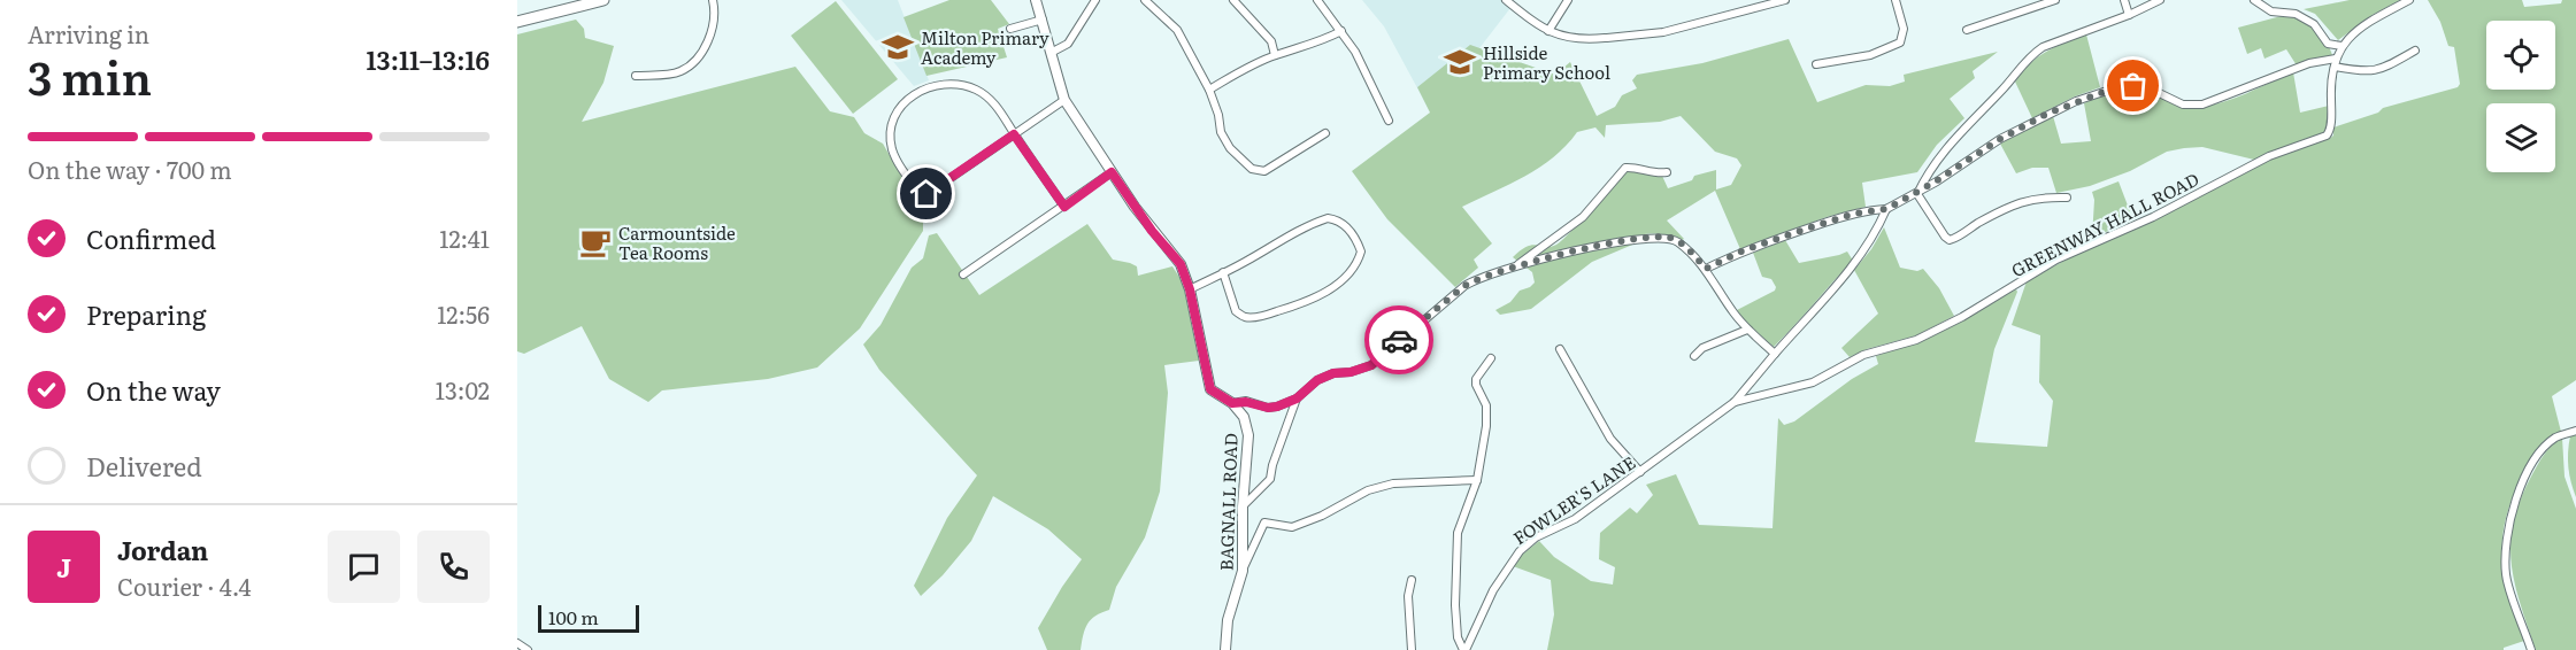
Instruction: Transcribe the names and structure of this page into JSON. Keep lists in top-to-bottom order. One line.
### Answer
{"streets":{"street":["GREENWAY HALL ROAD","FOWLER'S LANE","BAGNALL ROAD"]},"crossings":[["GREENWAY HALL ROAD","FOWLER'S LANE"]],"places":{"school or university":["Milton Primary Academy","Hillside Primary School"],"cafe":["Carmountside Tea Rooms"]},"scale_bar":"100 m","page":{"heading":["3 min","Arriving in","13:11–13:16"],"panel":["Jordan","Courier · 4.4"],"bar":"On the way · 700 m","list":[["Confirmed","12:41"],["Preparing","12:56"],["On the way","13:02"],"Delivered"],"round":"J","scale":"100 m"}}
